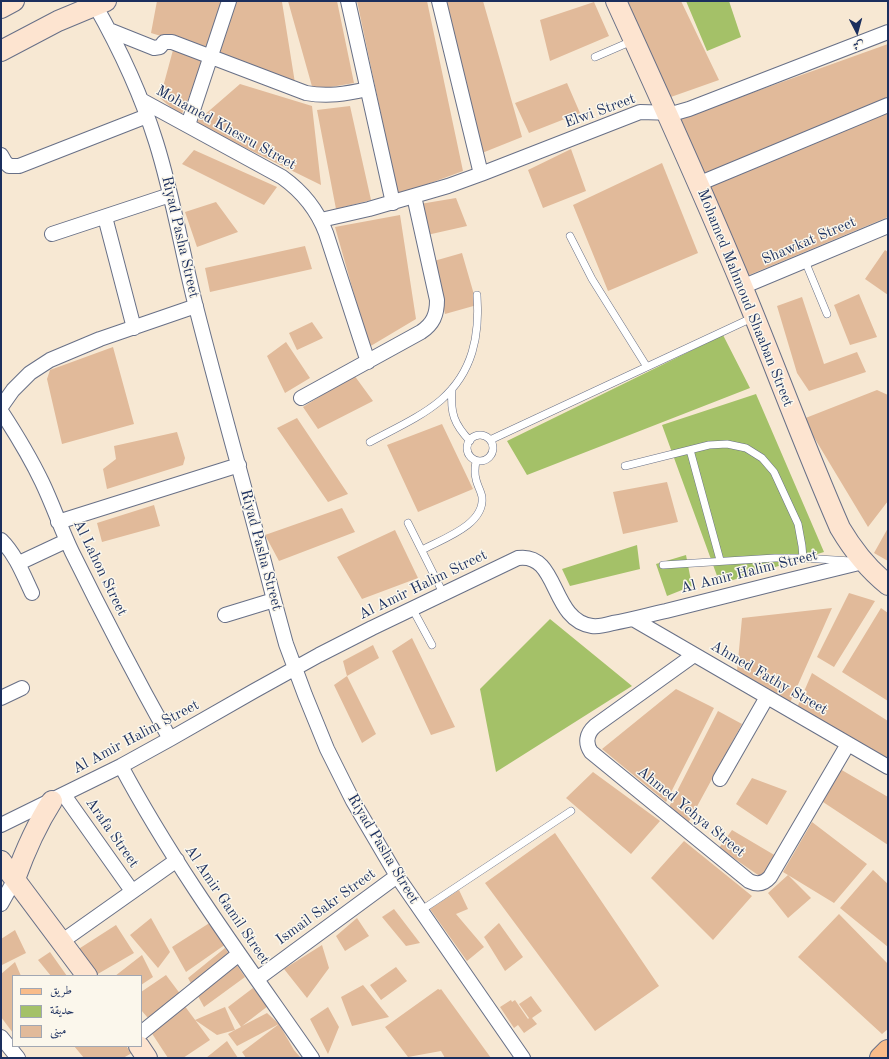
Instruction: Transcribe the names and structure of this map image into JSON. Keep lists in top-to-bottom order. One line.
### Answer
{"streets":{"street":["Elwi Street","Mohamed Khesru Street","Riyad Pasha Street","Shawkat Street","Mohamed Mahmoud Shaaban Street","Al Lahon Street","Al Amir Halim Street","Ahmed Fathy Street","Ahmed Yehya Street","Arafa Street","Al Amir Gamil Street","Ismail Sakr Street"]},"crossings":[["Elwi Street","Mohamed Khesru Street"],["Elwi Street","Mohamed Mahmoud Shaaban Street"],["Mohamed Khesru Street","Riyad Pasha Street"],["Riyad Pasha Street","Al Amir Halim Street"],["Riyad Pasha Street","Ismail Sakr Street"],["Shawkat Street","Mohamed Mahmoud Shaaban Street"],["Mohamed Mahmoud Shaaban Street","Al Amir Halim Street"],["Al Lahon Street","Al Amir Halim Street"],["Al Amir Halim Street","Ahmed Fathy Street"],["Al Amir Halim Street","Arafa Street"],["Al Amir Halim Street","Al Amir Gamil Street"],["Ahmed Fathy Street","Ahmed Yehya Street"],["Al Amir Gamil Street","Ismail Sakr Street"]],"legend":["طريق","حديقة","مبنى"],"north":"bottom"}
